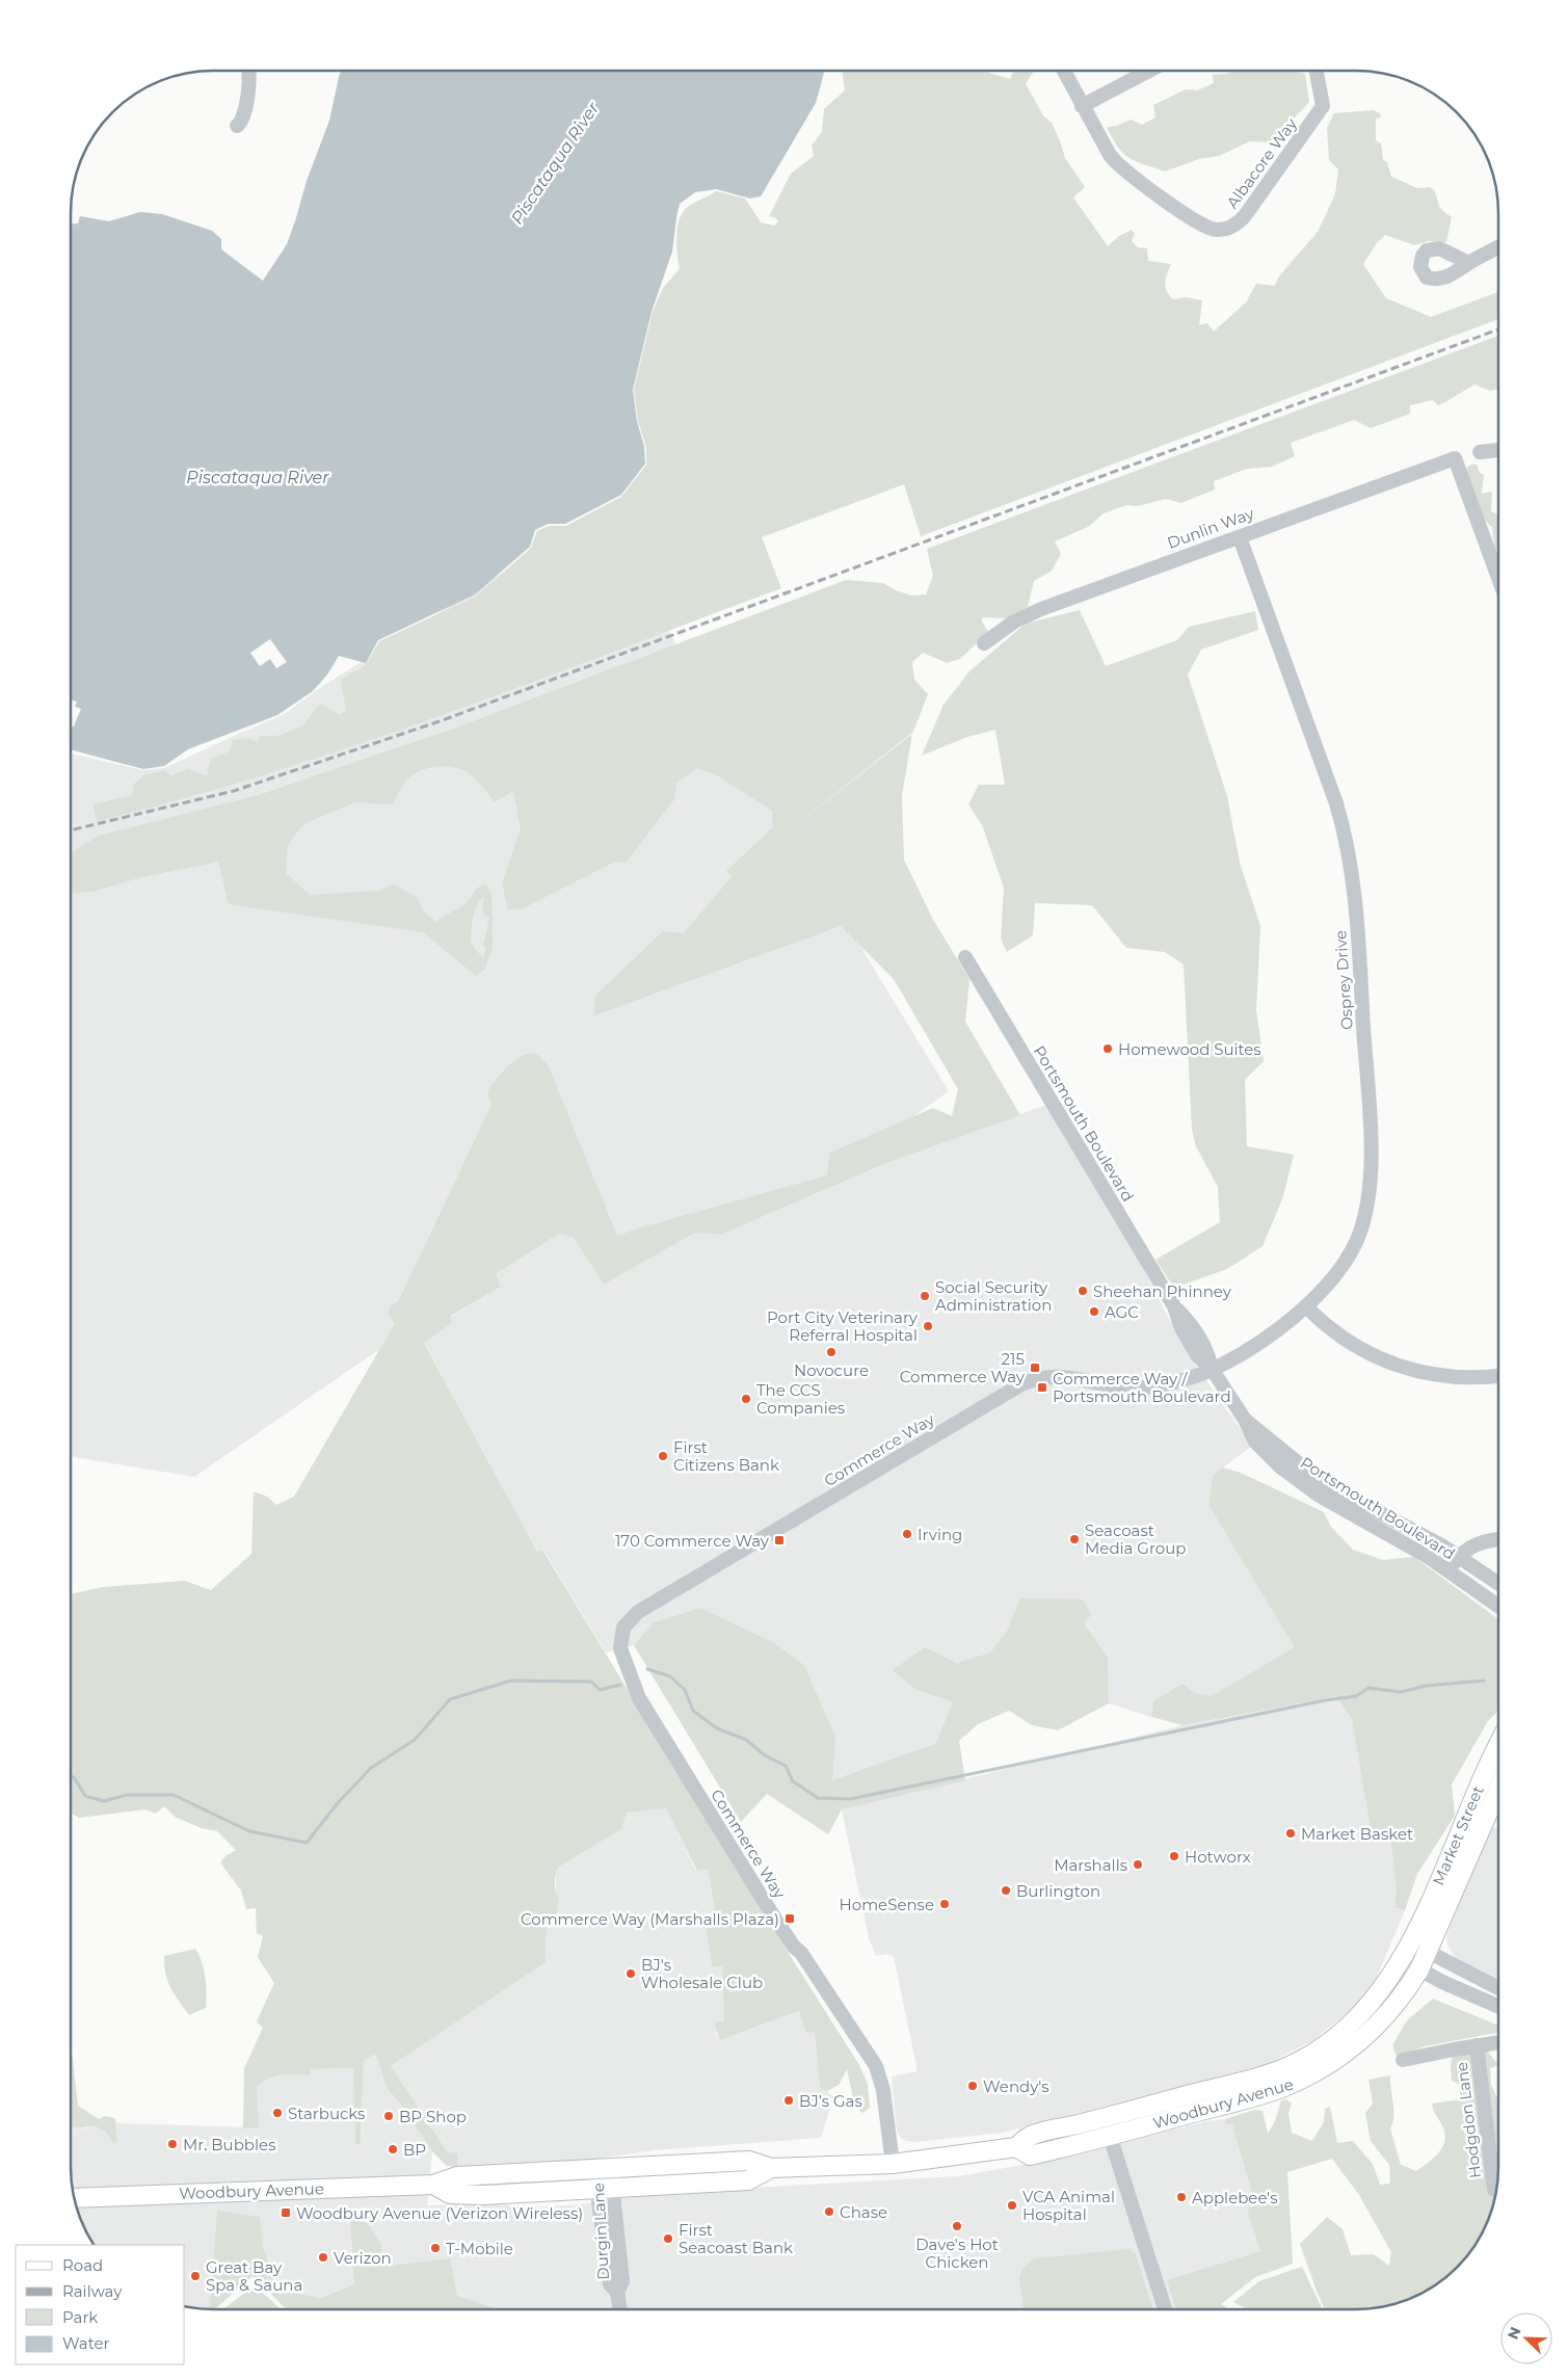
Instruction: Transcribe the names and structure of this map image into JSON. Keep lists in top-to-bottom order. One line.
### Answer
{"streets":{"main road":["Market Street","Woodbury Avenue"],"street":["Albacore Way","Dunlin Way","Osprey Drive","Portsmouth Boulevard","Commerce Way","Hodgdon Lane","Durgin Lane"]},"crossings":[["Dunlin Way","Osprey Drive"],["Osprey Drive","Portsmouth Boulevard"],["Osprey Drive","Commerce Way"],["Portsmouth Boulevard","Commerce Way"],["Commerce Way","Woodbury Avenue"],["Market Street","Woodbury Avenue"],["Woodbury Avenue","Durgin Lane"]],"water":["Piscataqua River"],"places":{"other":["Homewood Suites","Sheehan Phinney","Social Security Administration","AGC","Port City Veterinary Referral Hospital","Novocure","The CCS Companies","First Citizens Bank","Irving","Seacoast Media Group","Market Basket","Hotworx","Marshalls","Burlington","HomeSense","BJ's Wholesale Club","Wendy's","BJ’s Gas","Starbucks","BP Shop","Mr. Bubbles","BP","Applebee's","VCA Animal Hospital","Chase","Dave's Hot Chicken","First Seacoast Bank","T-Mobile","Verizon","Great Bay Spa & Sauna"],"transit":["215 Commerce Way","Commerce Way / Portsmouth Boulevard","170 Commerce Way","Commerce Way (Marshalls Plaza)","Woodbury Avenue (Verizon Wireless)"]},"legend":["Road","Railway","Park","Water"],"north":"top left"}
